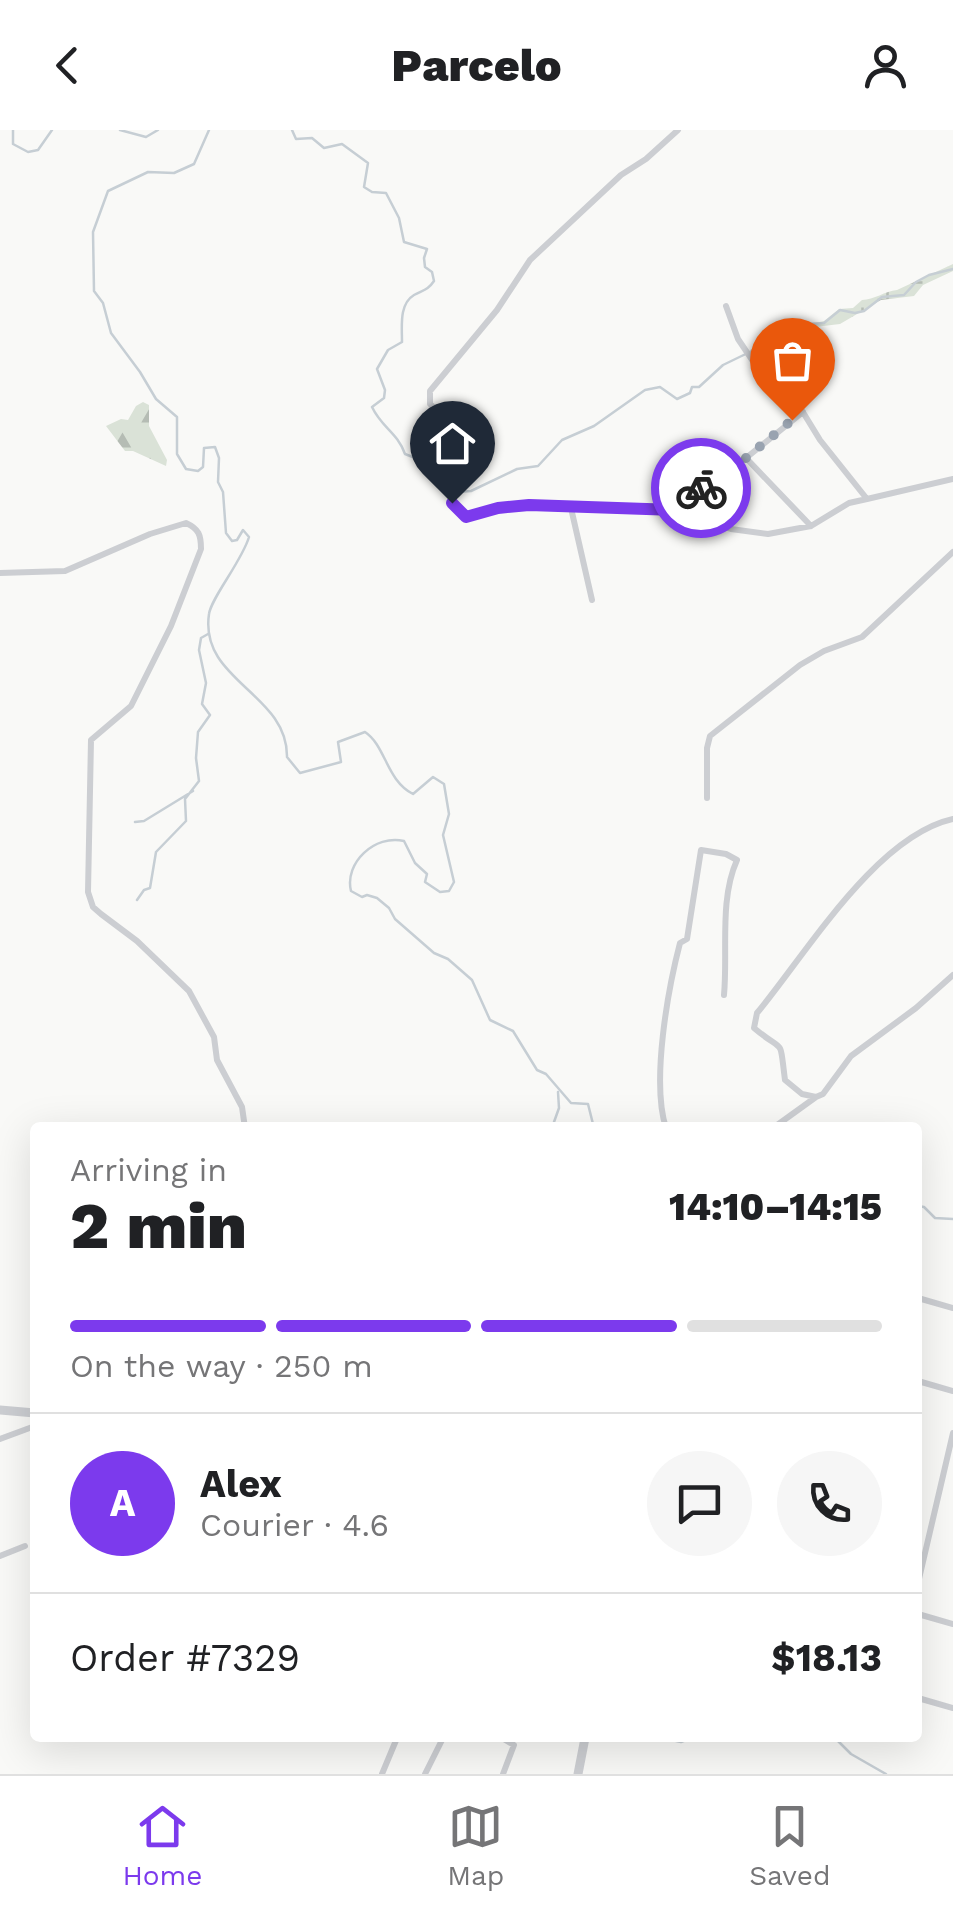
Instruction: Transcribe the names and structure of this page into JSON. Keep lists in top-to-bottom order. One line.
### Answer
{"page":{"header":"Parcelo","heading":["2 min","Arriving in","14:10–14:15"],"panel":["Alex","Courier · 4.6","Order #7329","$18.13"],"bar":"On the way · 250 m","round":"A","tabs":["Home","Map","Saved"]}}
